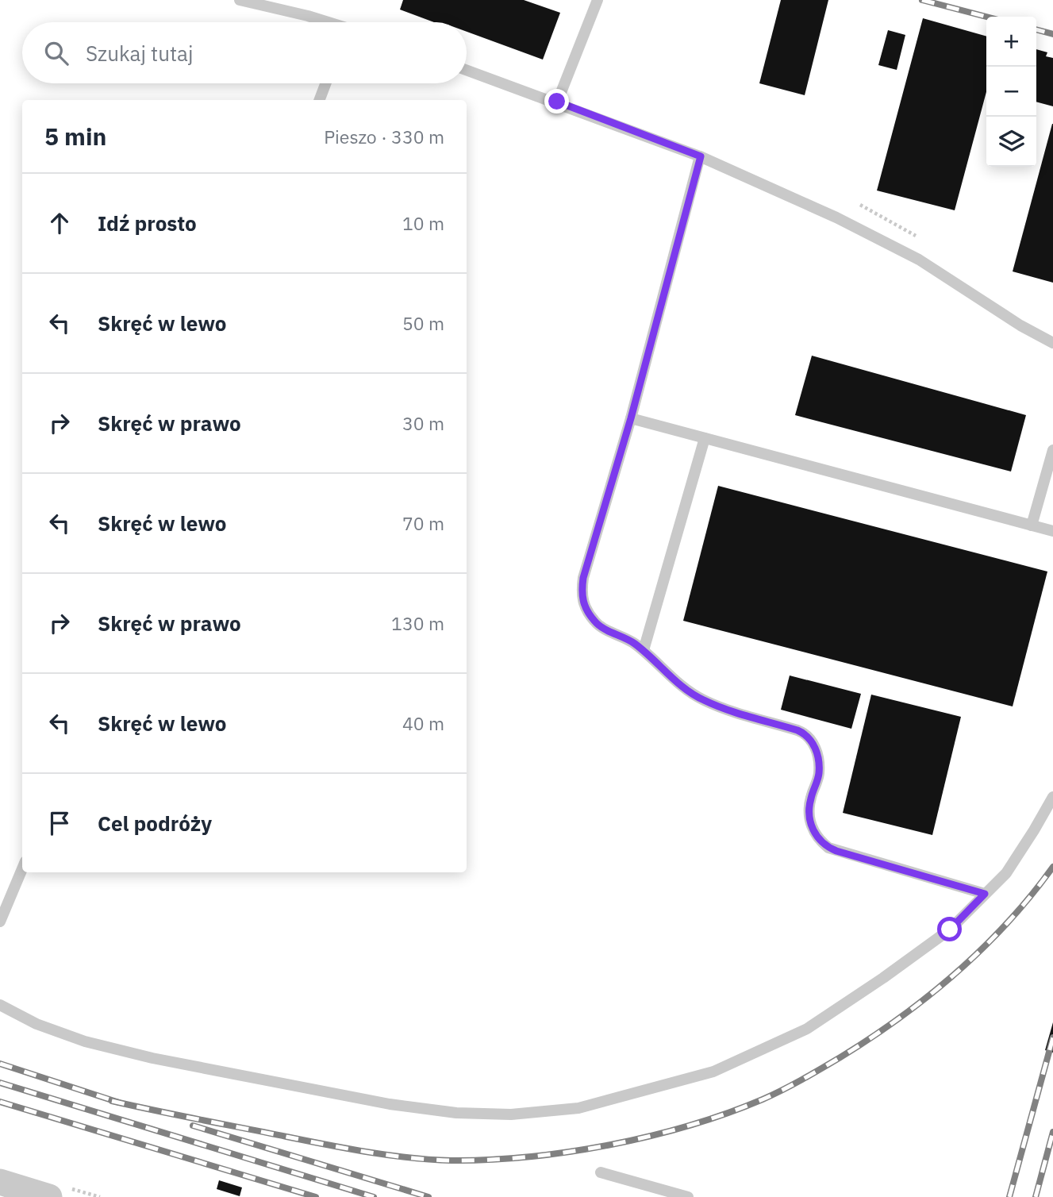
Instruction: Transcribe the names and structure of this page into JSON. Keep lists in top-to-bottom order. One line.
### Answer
{"page":{"map_buttons":["+","−"],"search":"Szukaj tutaj","heading":["5 min","Pieszo · 330 m"],"list":[["Idź prosto","10 m"],["Skręć w lewo","50 m"],["Skręć w prawo","30 m"],["Skręć w lewo","70 m"],["Skręć w prawo","130 m"],["Skręć w lewo","40 m"],"Cel podróży"]}}
